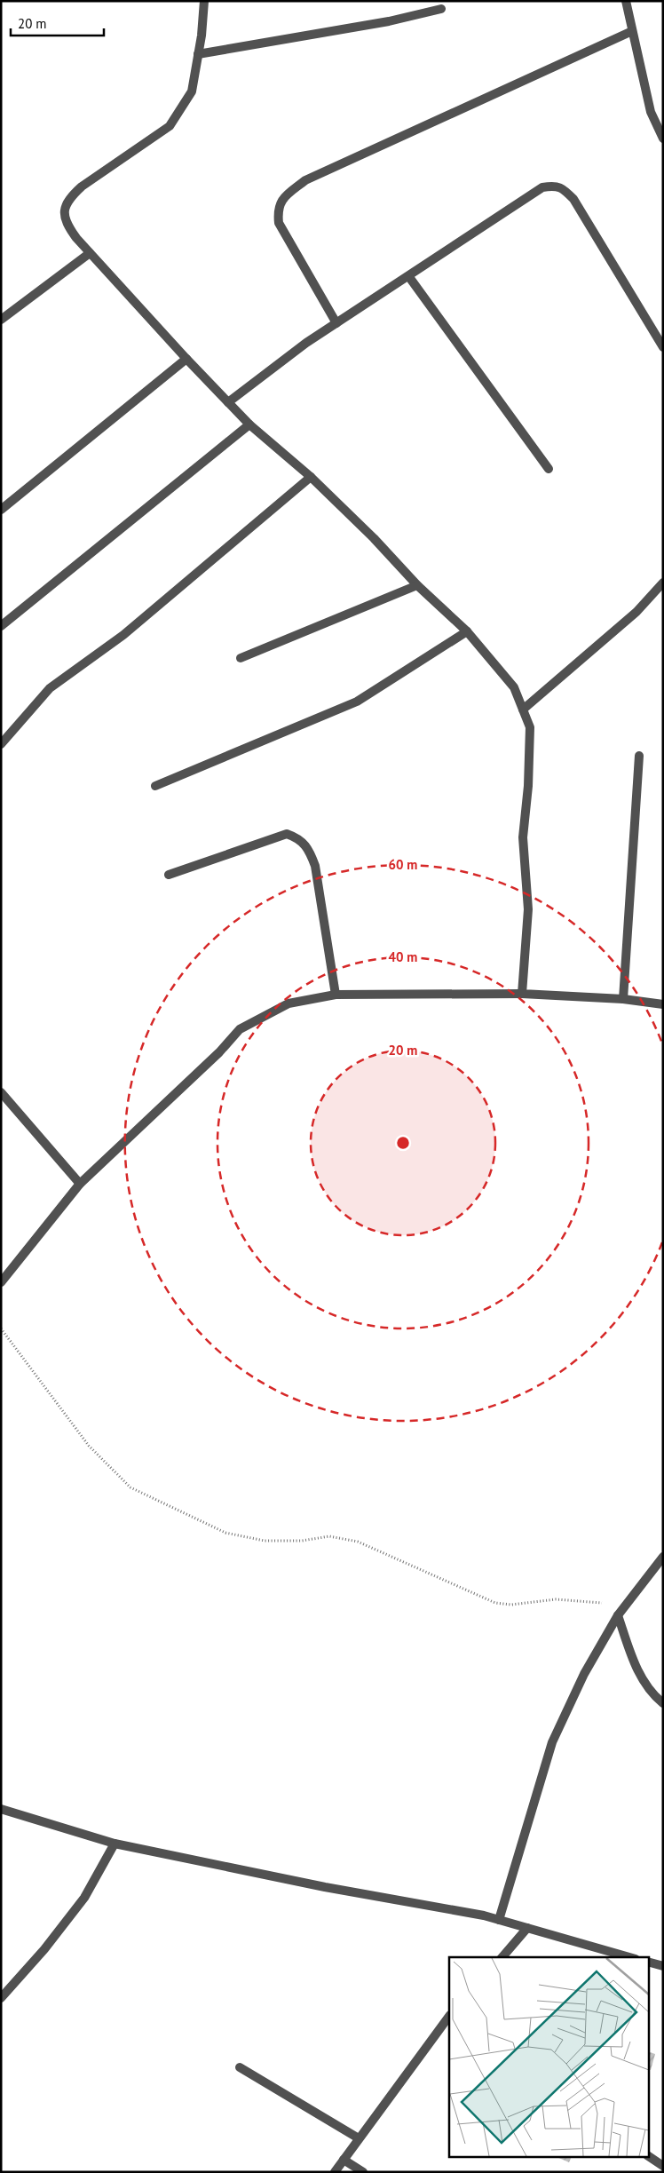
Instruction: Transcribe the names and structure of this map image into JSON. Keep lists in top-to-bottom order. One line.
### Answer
{"scale_bar":"20 m","rings":["60 m","40 m","20 m"]}
